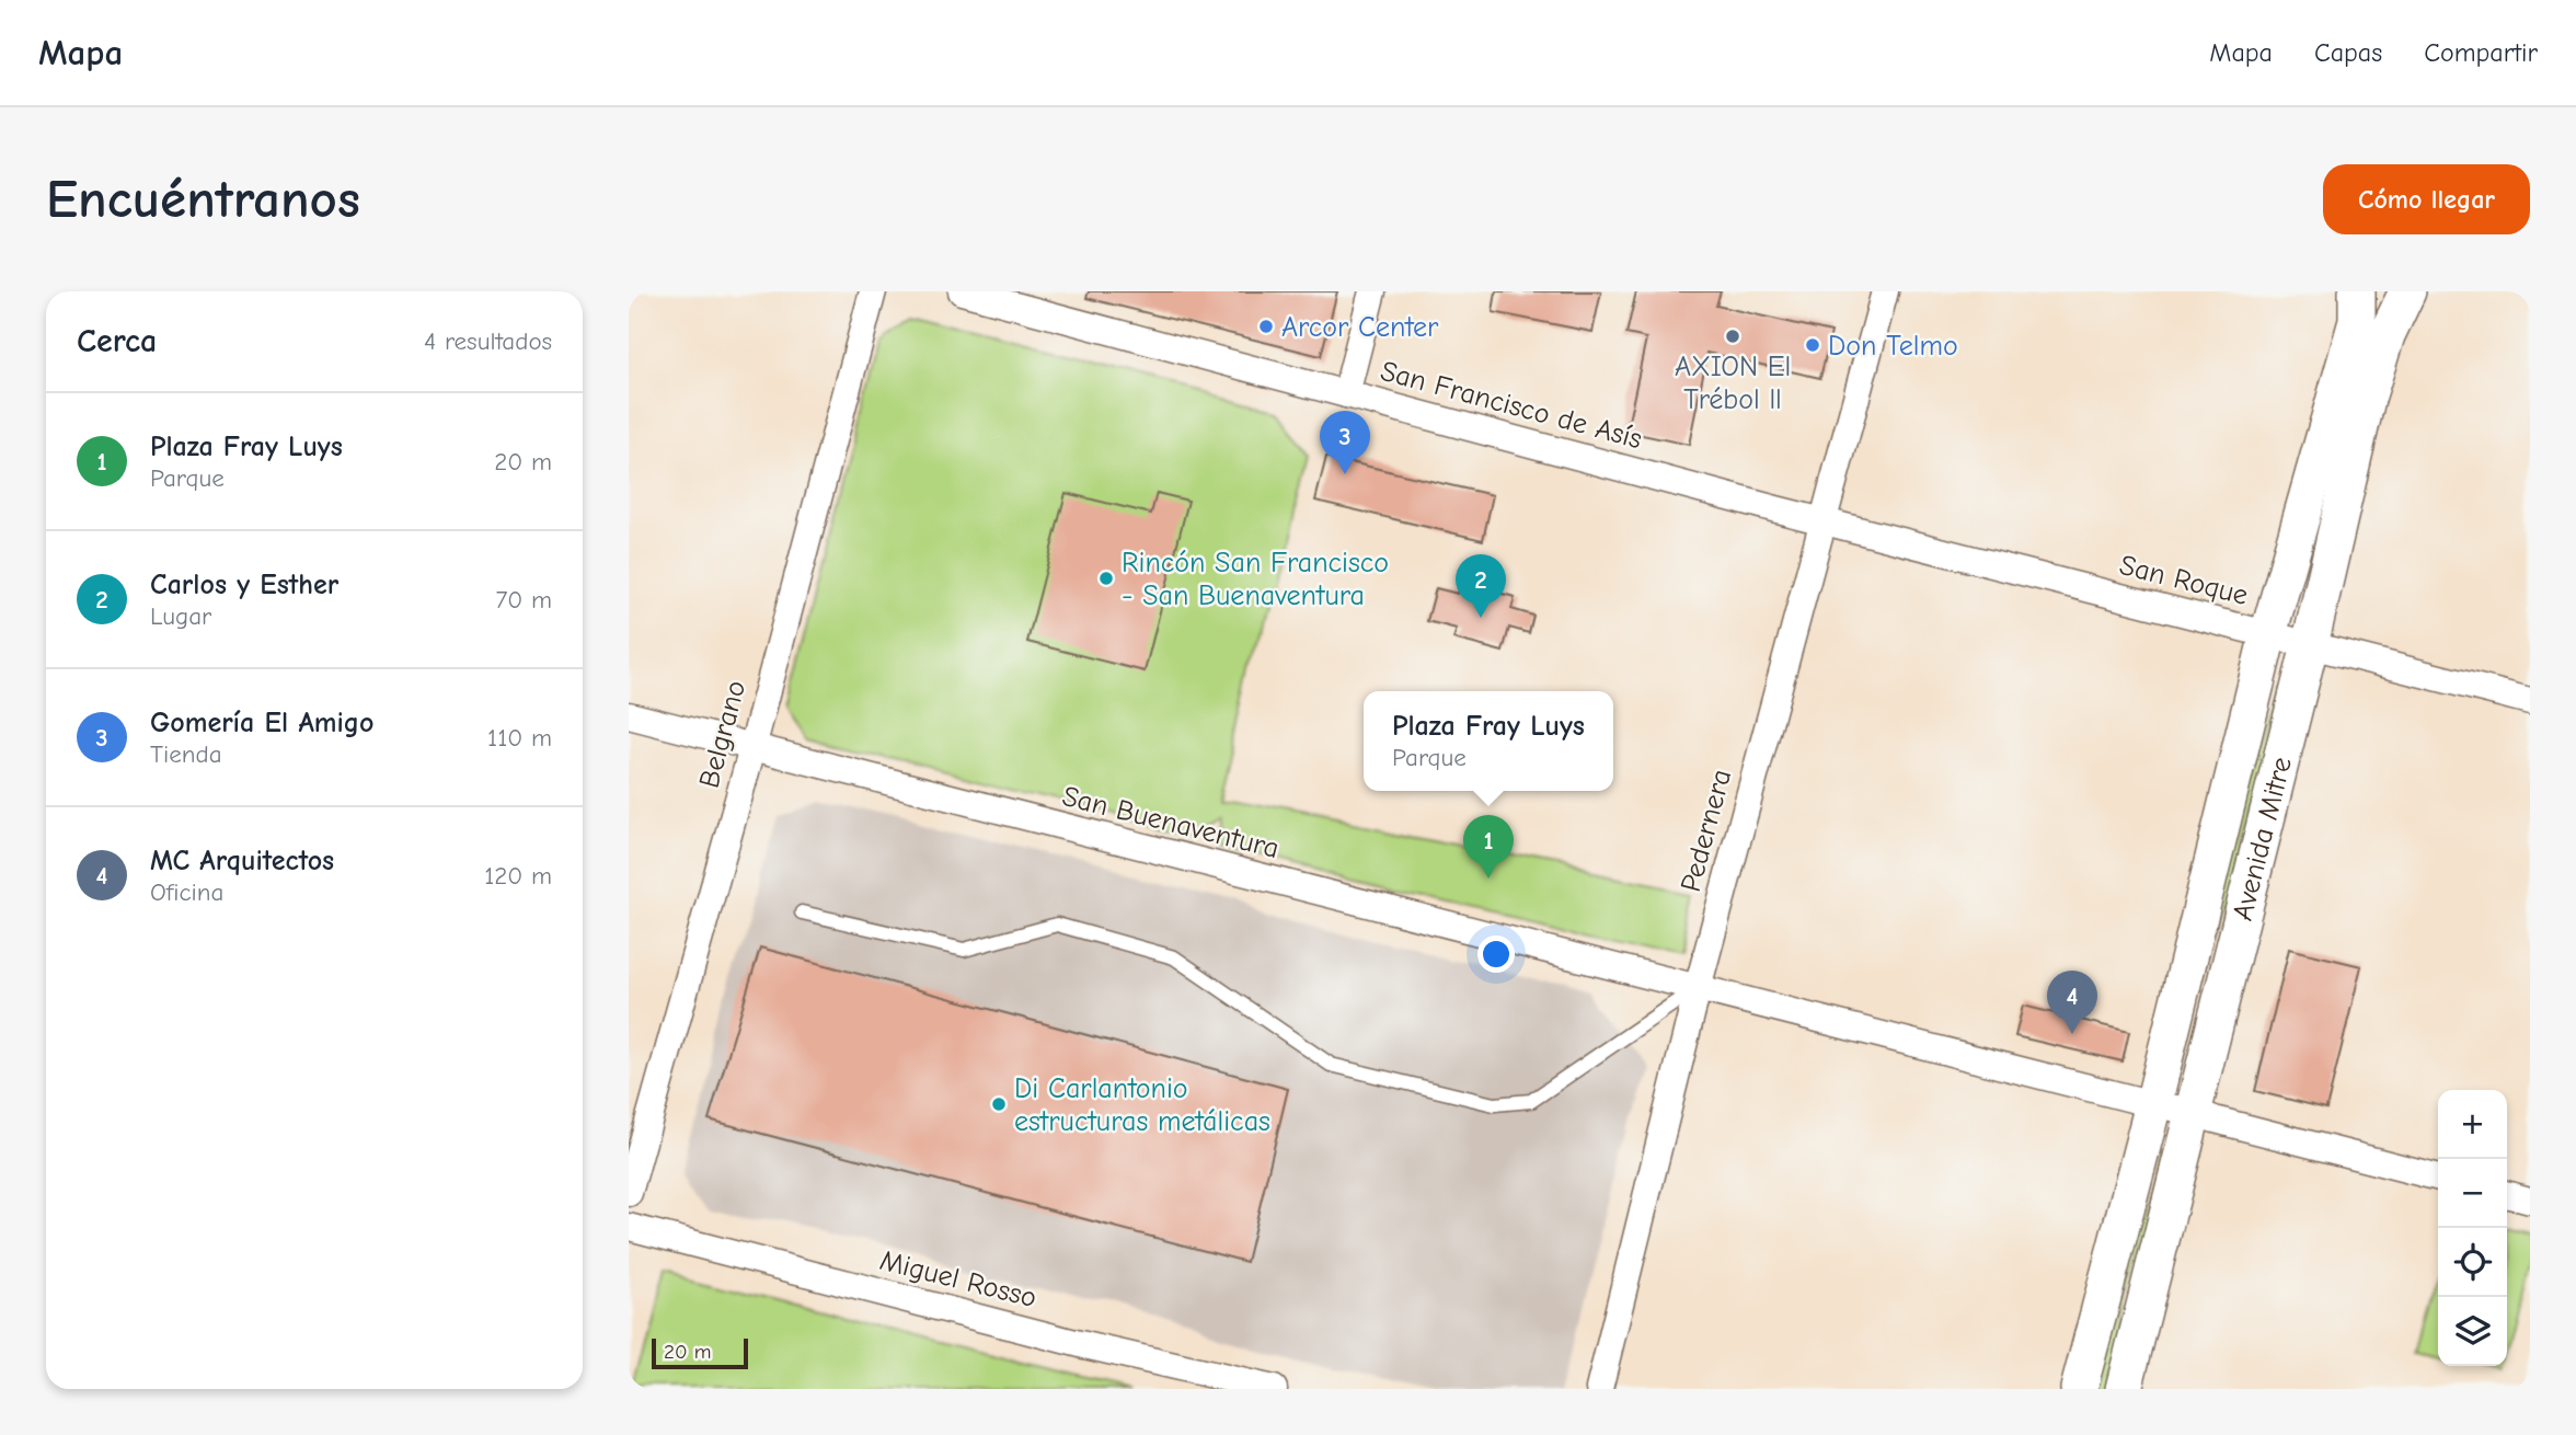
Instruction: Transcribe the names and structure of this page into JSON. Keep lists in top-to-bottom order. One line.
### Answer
{"streets":{"main road":["Avenida Mitre"],"street":["San Francisco de Asís","San Roque","Belgrano","San Buenaventura","Pedernera","Miguel Rosso"]},"crossings":[["San Francisco de Asís","San Roque"],["San Francisco de Asís","Pedernera"],["San Roque","Pedernera"],["San Roque","Avenida Mitre"],["Belgrano","San Buenaventura"],["San Buenaventura","Pedernera"],["San Buenaventura","Avenida Mitre"]],"places":["Arcor Center","AXION El Trébol ll","Don Telmo","Rincón San Francisco - San Buenaventura","Di Carlantonio estructuras metálicas"],"scale_bar":"20 m","page":{"header":"Mapa","nav":["Mapa","Capas","Compartir"],"buttons":"Cómo llegar","title":"Encuéntranos","heading":["Cerca","4 resultados"],"list":[{"mark":"1","name":"Plaza Fray Luys","note":"Parque","value":"20 m"},{"mark":"2","name":"Carlos y Esther","note":"Lugar","value":"70 m"},{"mark":"3","name":"Gomería El Amigo","note":"Tienda","value":"110 m"},{"mark":"4","name":"MC Arquitectos","note":"Oficina","value":"120 m"}],"pins":["3","2","1","4"],"popup":["Plaza Fray Luys","Parque"],"map_buttons":["+","−"],"scale":"20 m"}}
